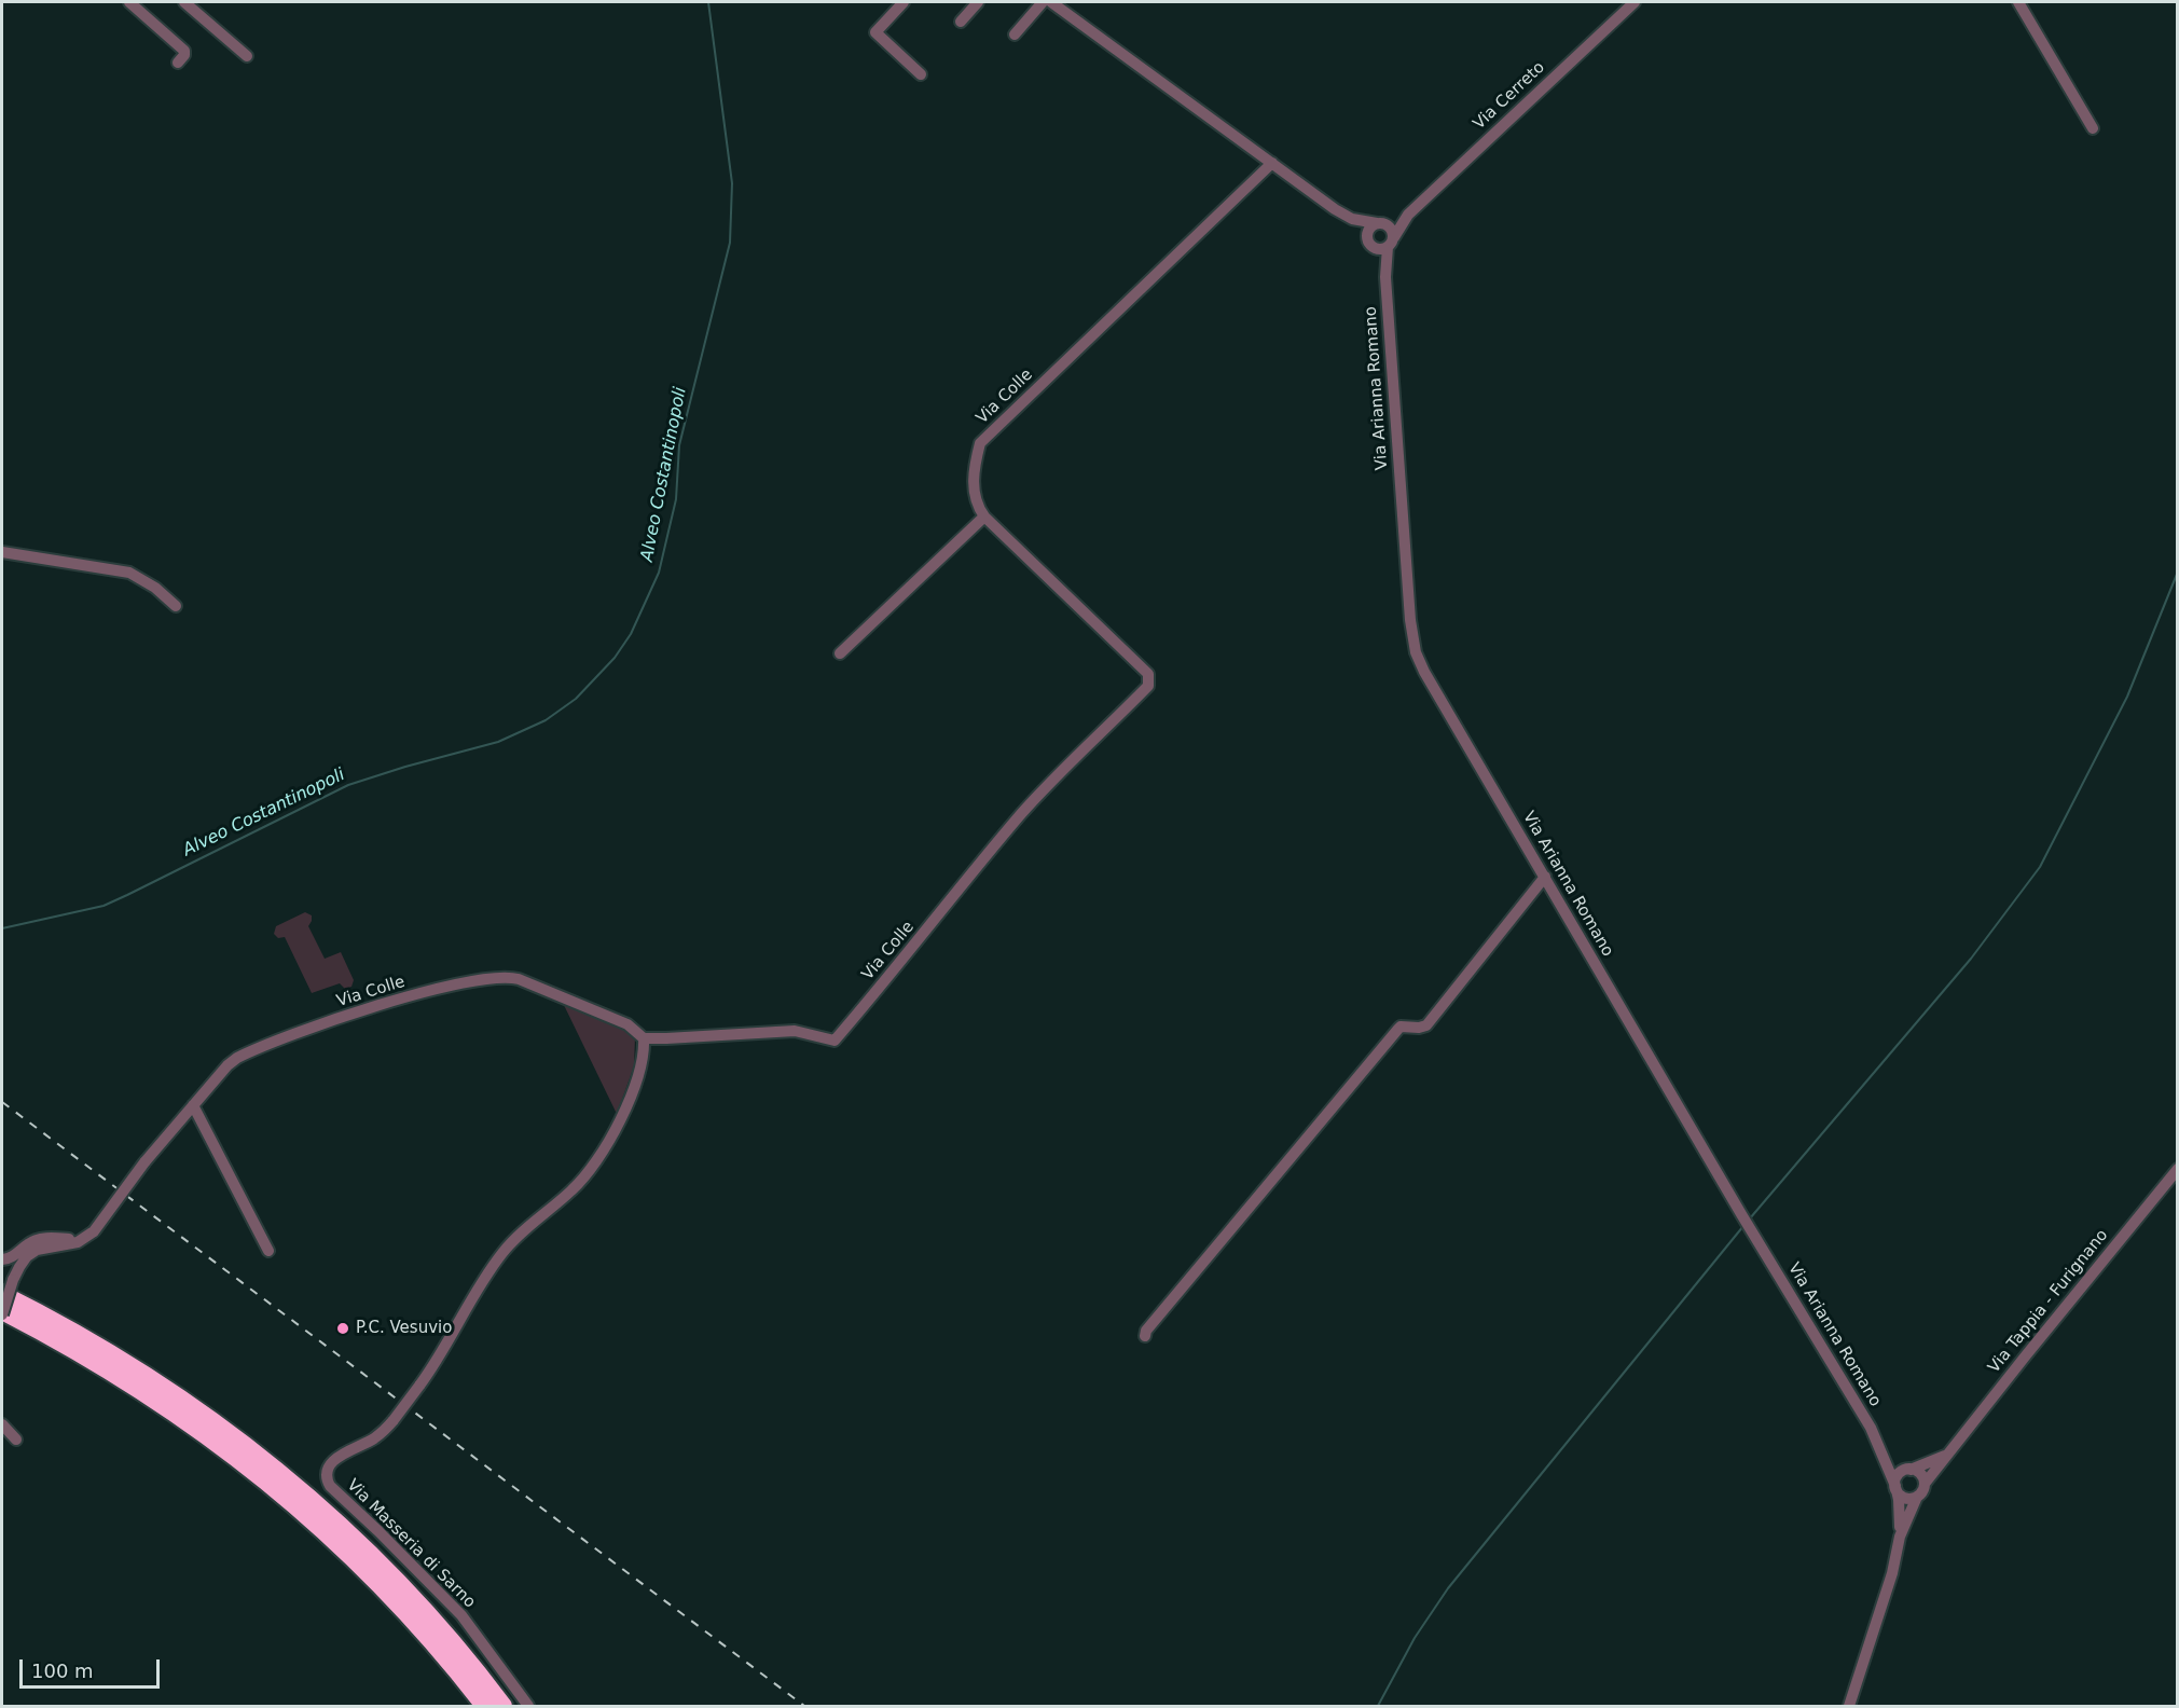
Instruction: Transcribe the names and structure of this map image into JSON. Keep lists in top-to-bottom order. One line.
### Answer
{"streets":{"street":["Via Cerreto","Via Arianna Romano","Via Colle","Via Tappia - Furignano","Via Masseria di Sarno"]},"crossings":[["Via Cerreto","Via Arianna Romano"],["Via Arianna Romano","Via Colle"],["Via Arianna Romano","Via Tappia - Furignano"],["Via Colle","Via Masseria di Sarno"]],"water":["Alveo Costantinopoli"],"places":["P.C. Vesuvio"],"scale_bar":"100 m"}
